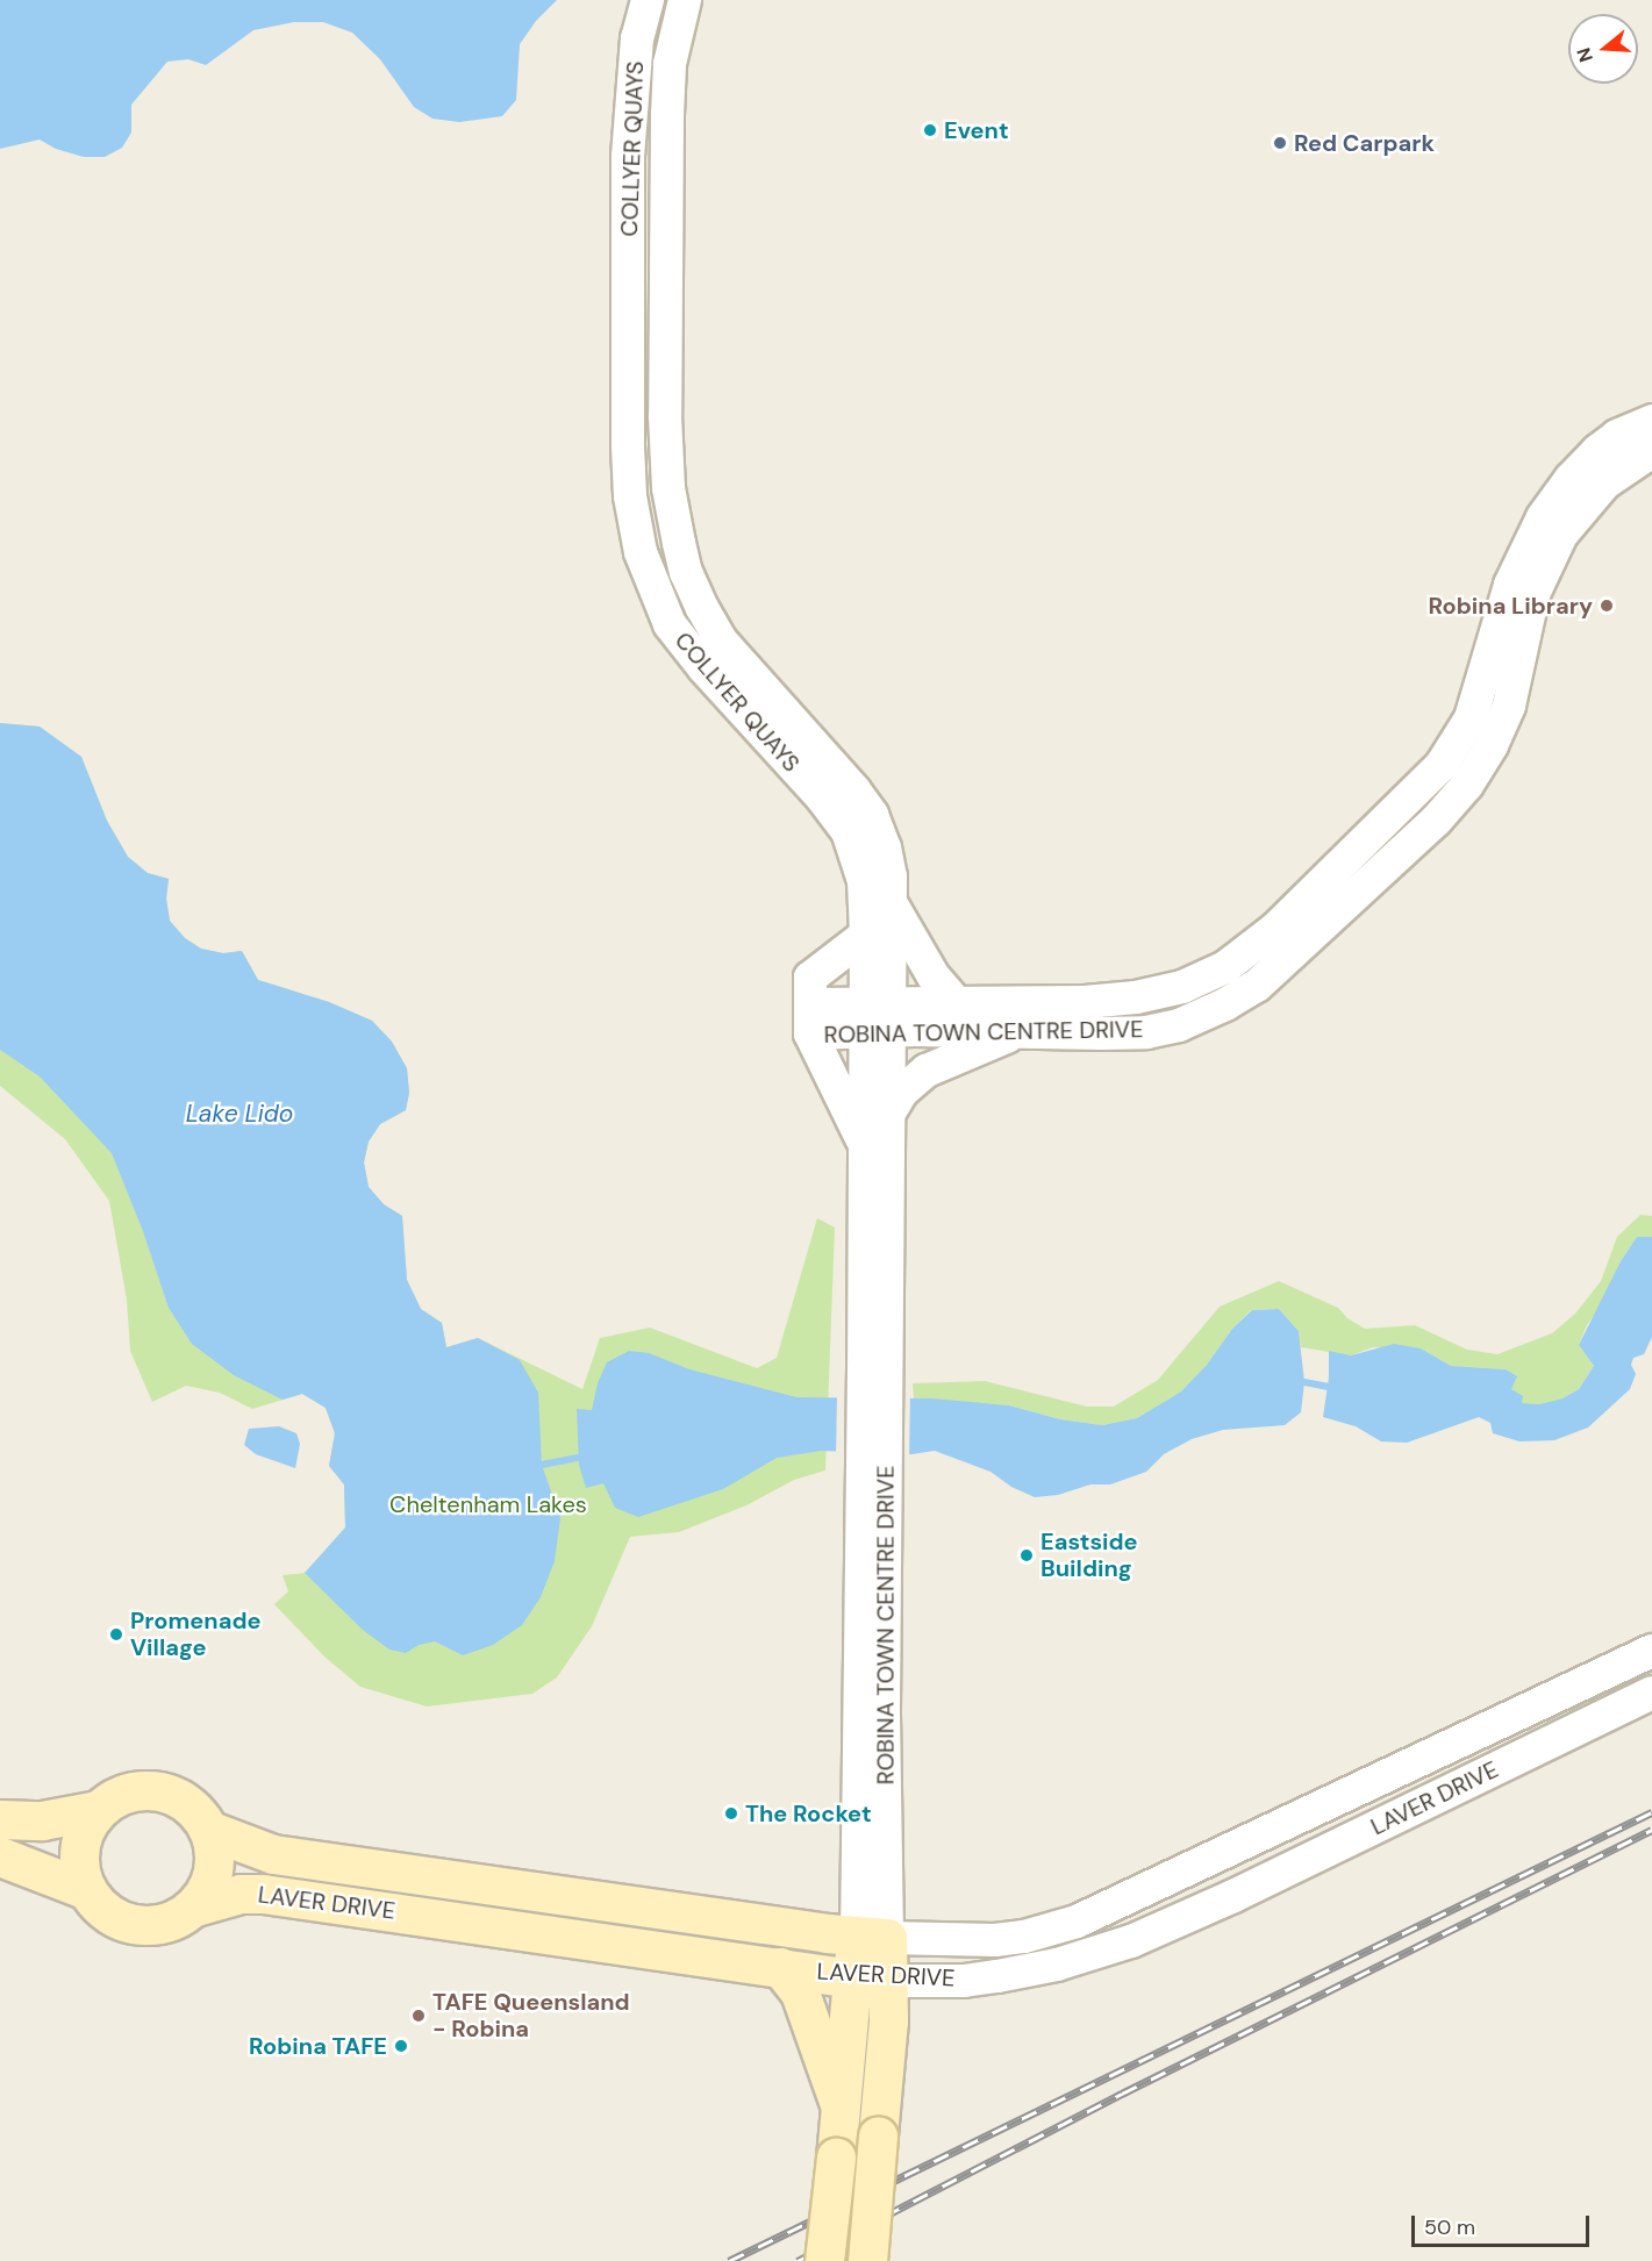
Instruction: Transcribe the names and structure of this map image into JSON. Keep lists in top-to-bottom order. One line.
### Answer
{"streets":{"main road":["ROBINA TOWN CENTRE DRIVE","LAVER DRIVE"],"street":["COLLYER QUAYS"]},"crossings":[["COLLYER QUAYS","ROBINA TOWN CENTRE DRIVE"],["ROBINA TOWN CENTRE DRIVE","LAVER DRIVE"]],"water":["Lake Lido"],"parks":["Cheltenham Lakes"],"places":["Event","Red Carpark","Robina Library","Eastside Building","Promenade Village","The Rocket","TAFE Queensland - Robina","Robina TAFE"],"scale_bar":"50 m","north":"left"}
